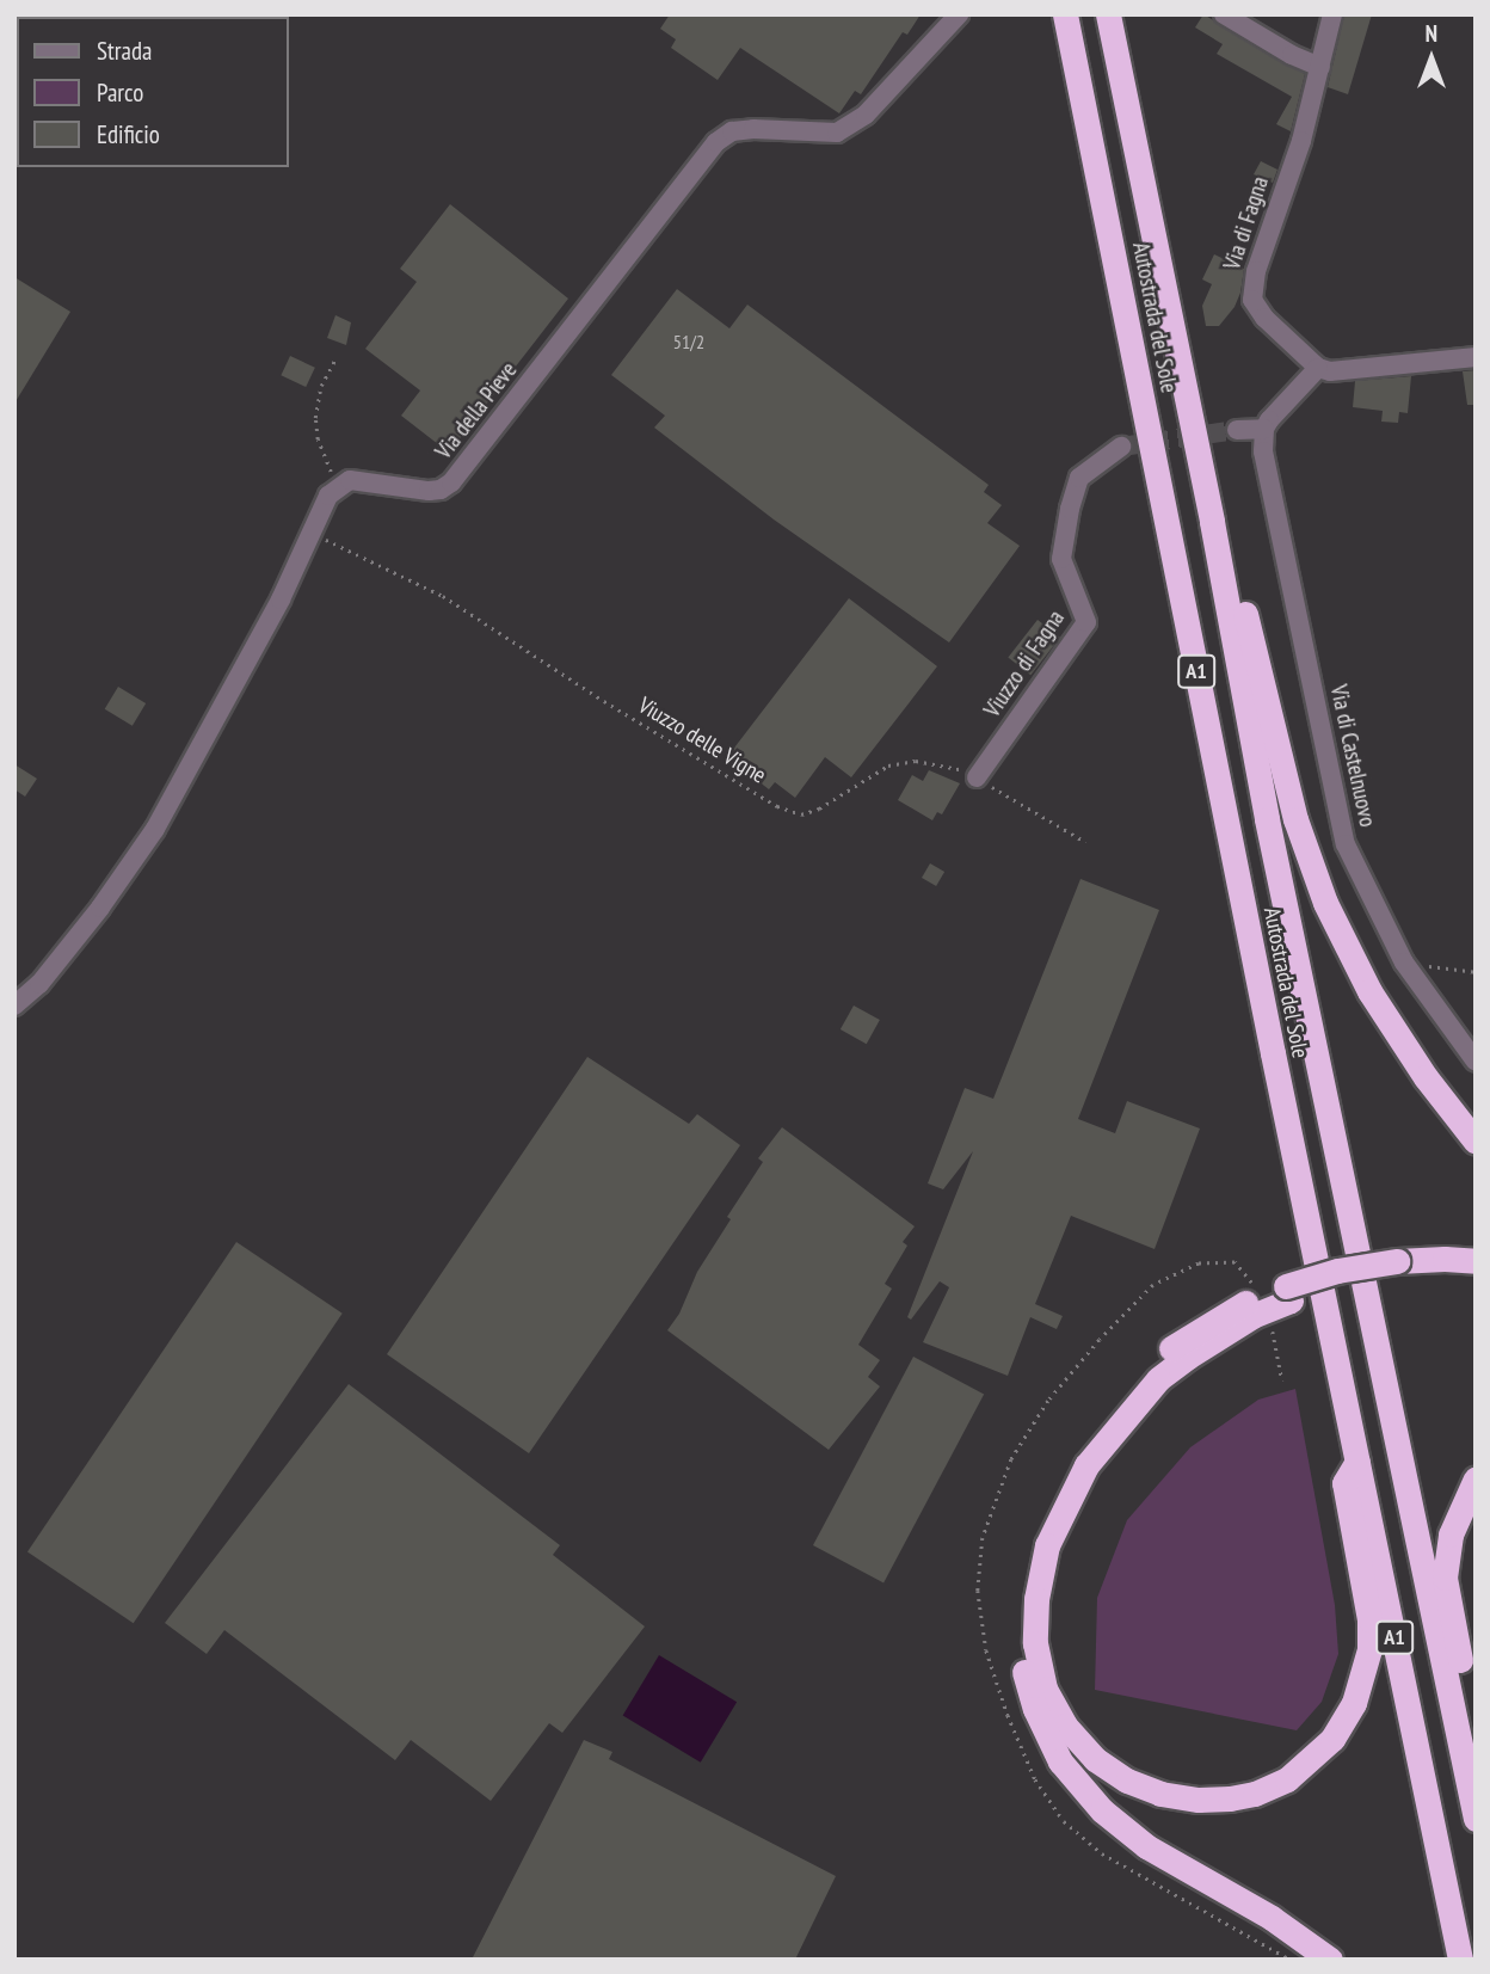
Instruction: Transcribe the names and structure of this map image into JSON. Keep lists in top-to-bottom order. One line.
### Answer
{"streets":{"highway":["Autostrada del Sole","A1"],"street":["Via di Fagna","Via della Pieve","Viuzzo di Fagna","Via di Castelnuovo"],"path":["Viuzzo delle Vigne"]},"crossings":[["Viuzzo di Fagna","Viuzzo delle Vigne"]],"house_numbers":["51/2"],"legend":["Strada","Parco","Edificio"],"north":"top"}
